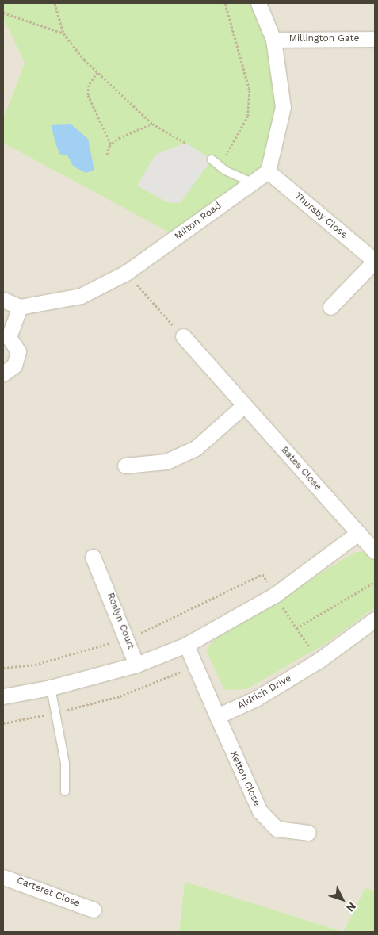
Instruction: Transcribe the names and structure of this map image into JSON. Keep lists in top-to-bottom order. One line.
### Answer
{"streets":{"street":["Millington Gate","Thursby Close","Milton Road","Bates Close","Roslyn Court","Aldrich Drive","Ketton Close","Carteret Close"]},"crossings":[["Thursby Close","Milton Road"],["Aldrich Drive","Ketton Close"]],"north":"bottom right"}
